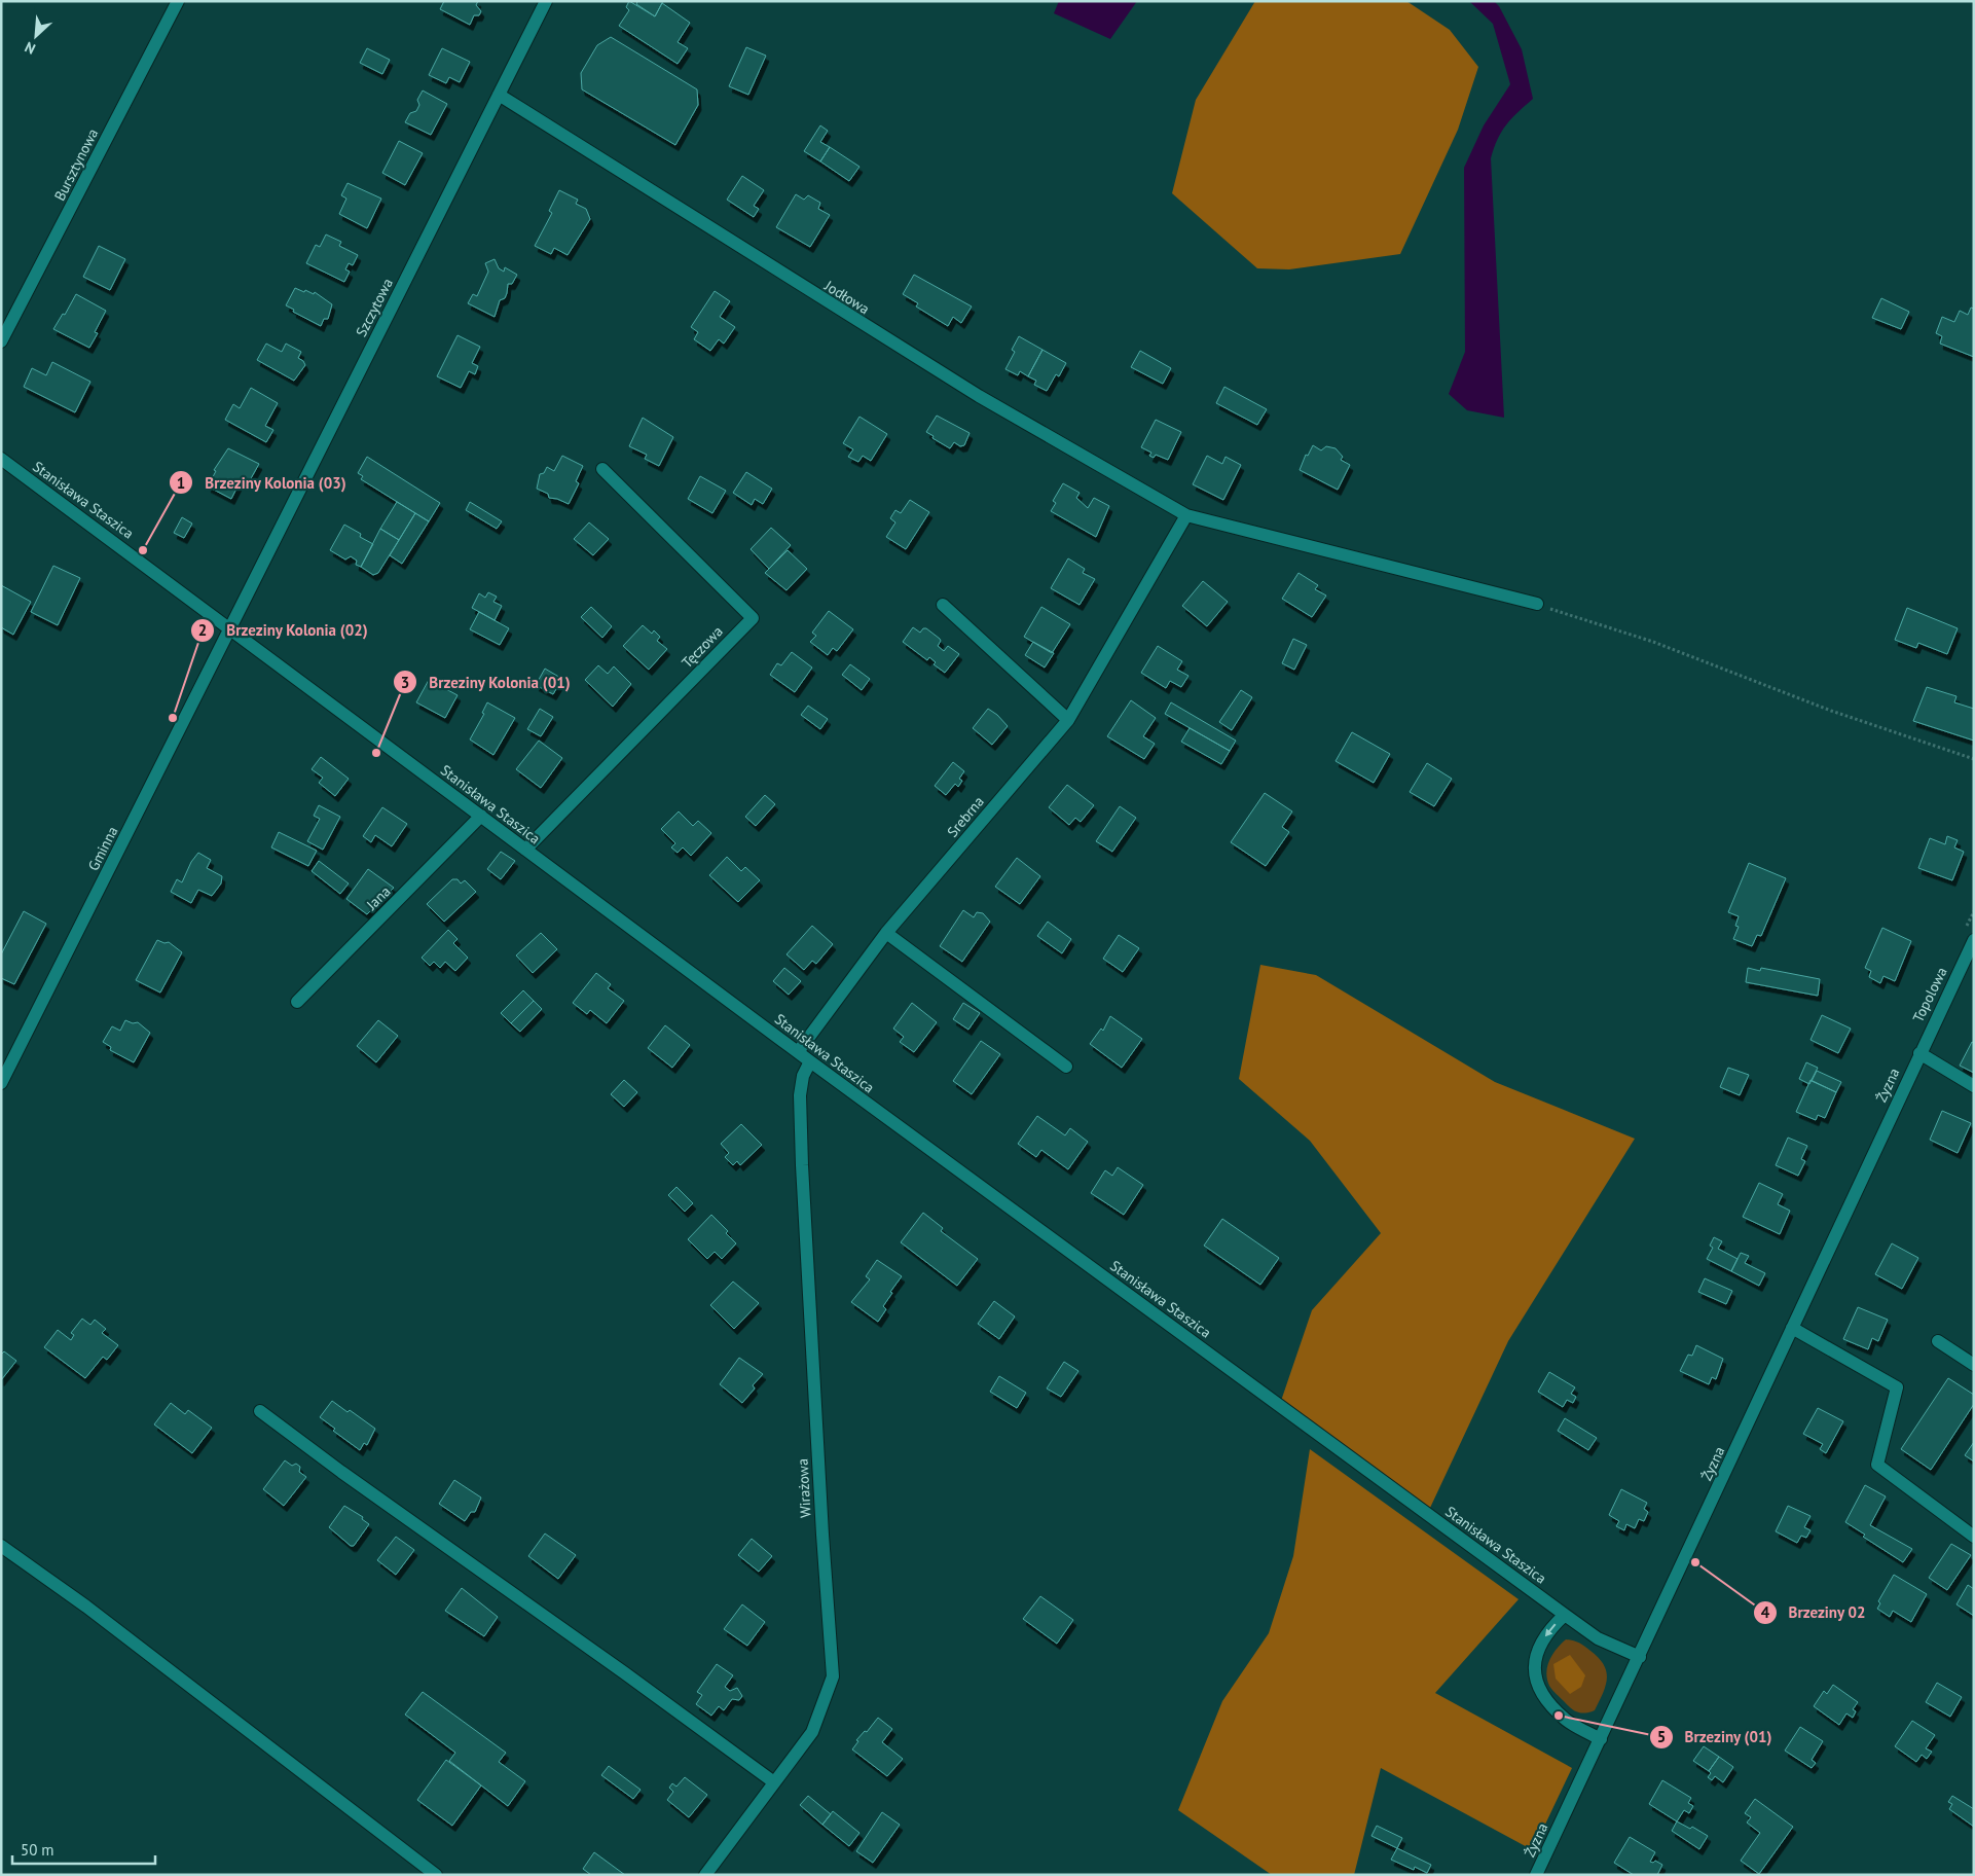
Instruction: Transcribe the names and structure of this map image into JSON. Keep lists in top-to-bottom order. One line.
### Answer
{"streets":{"street":["Bursztynowa","Jodłowa","Szczytowa","Stanisława Staszica","Tęczowa","Srebrna","Gminna","Jana","Topolowa","Żyzna","Wirażowa"]},"crossings":[["Jodłowa","Szczytowa"],["Jodłowa","Srebrna"],["Szczytowa","Stanisława Staszica"],["Szczytowa","Gminna"],["Stanisława Staszica","Tęczowa"],["Stanisława Staszica","Srebrna"],["Stanisława Staszica","Gminna"],["Stanisława Staszica","Jana"],["Stanisława Staszica","Żyzna"],["Stanisława Staszica","Wirażowa"],["Topolowa","Żyzna"]],"places":["Brzeziny Kolonia (03)","Brzeziny Kolonia (02)","Brzeziny Kolonia (01)","Brzeziny 02","Brzeziny (01)"],"scale_bar":"50 m","north":"bottom left"}
